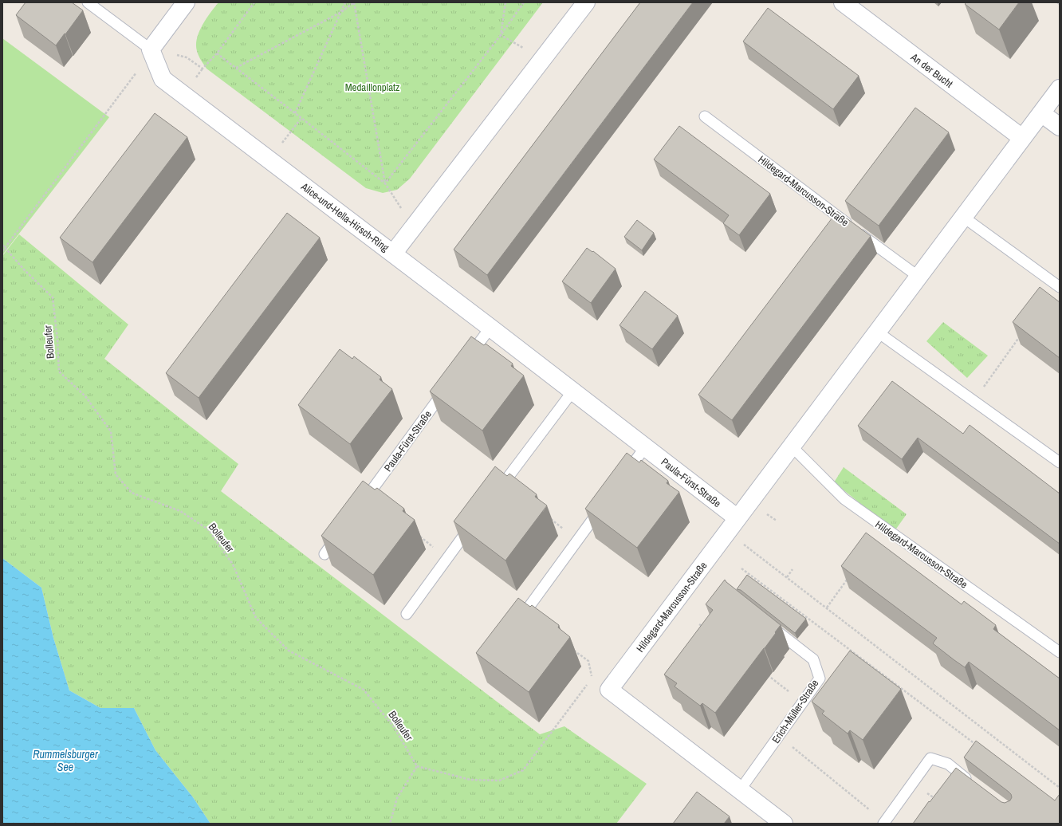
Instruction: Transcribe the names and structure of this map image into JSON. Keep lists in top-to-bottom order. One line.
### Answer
{"streets":{"street":["An der Bucht","Hildegard-Marcusson-Straße","Alice-und-Hella-Hirsch-Ring","Paula-Fürst-Straße"],"lane":["Erich-Müller-Straße"],"path":["Bolleufer"]},"crossings":[["An der Bucht","Hildegard-Marcusson-Straße"],["Hildegard-Marcusson-Straße","Paula-Fürst-Straße"],["Alice-und-Hella-Hirsch-Ring","Paula-Fürst-Straße"]],"water":["Rummelsburger See"],"parks":["Medaillonplatz"]}
